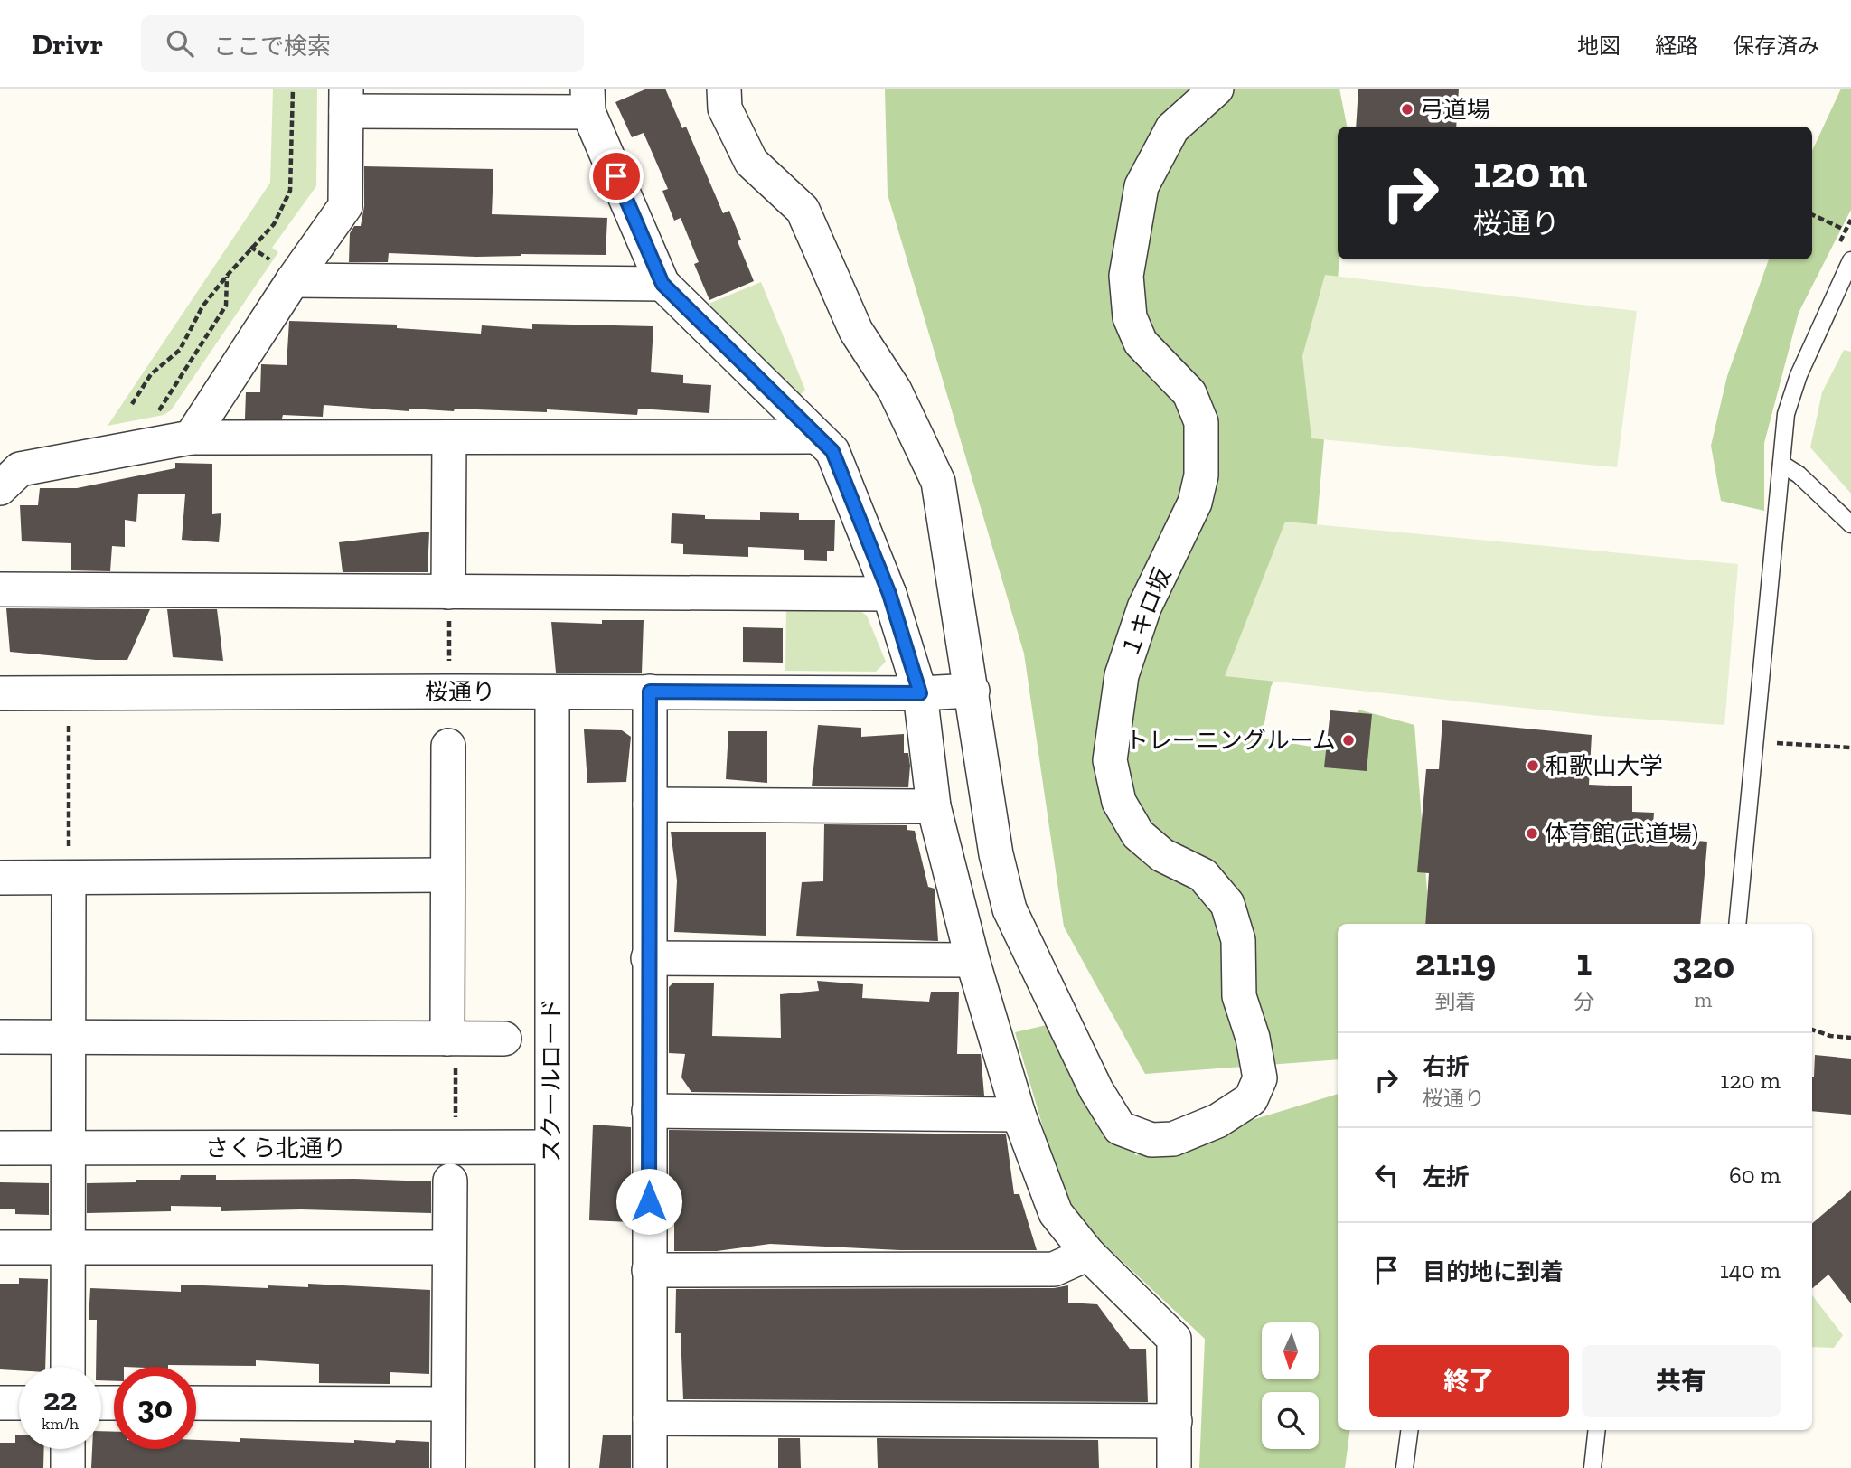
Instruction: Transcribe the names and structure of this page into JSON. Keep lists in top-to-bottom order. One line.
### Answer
{"streets":{"street":["１キロ坂","桜通り","スクールロード","さくら北通り"]},"crossings":[["１キロ坂","桜通り"],["桜通り","スクールロード"],["スクールロード","さくら北通り"]],"places":["弓道場","トレーニングルーム","和歌山大学","体育館(武道場)"],"north":"bottom","page":{"header":"Drivr","search":"ここで検索","nav":["地図","経路","保存済み"],"turn":["120 m","桜通り"],"eta":["21:19","到着","1","分","320","m"],"list":[{"name":"右折","note":"桜通り","value":"120 m"},{"name":"左折","value":"60 m"},{"name":"目的地に到着","value":"140 m"}],"buttons":["終了","共有"],"speed":"22 km/h","limit":"30"}}
